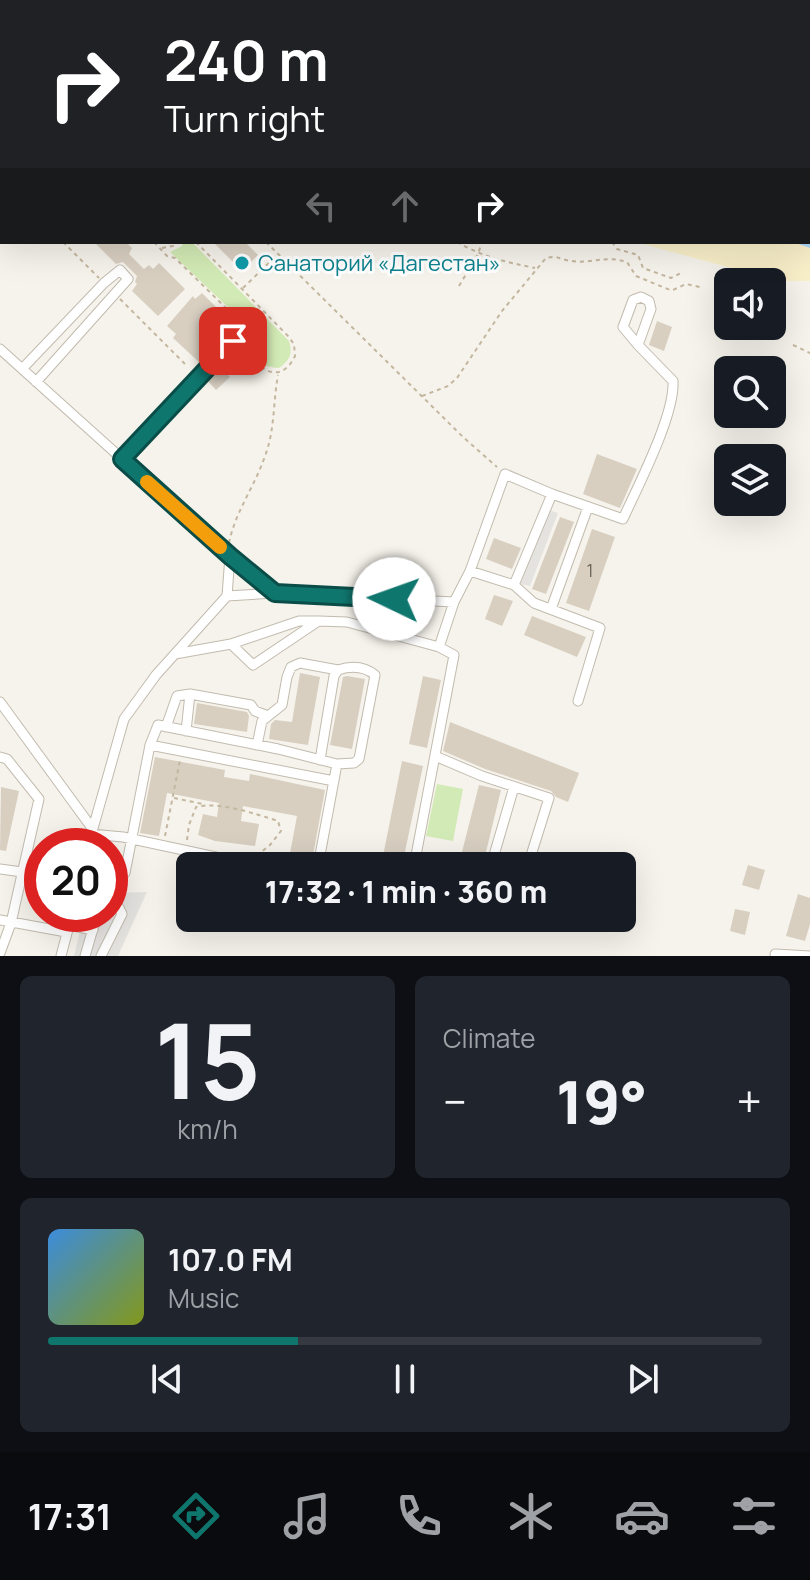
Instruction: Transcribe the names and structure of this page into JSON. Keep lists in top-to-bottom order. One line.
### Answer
{"places":["Санаторий «Дагестан»"],"house_numbers":["1"],"page":{"turn":["240 m","Turn right"],"limit":"20","trip":"17:32 · 1 min · 360 m","tile":[["15","km/h"],"Climate"],"heat":["−","19°","+"],"song":["107.0 FM","Music"],"tabs":"17:31"}}
